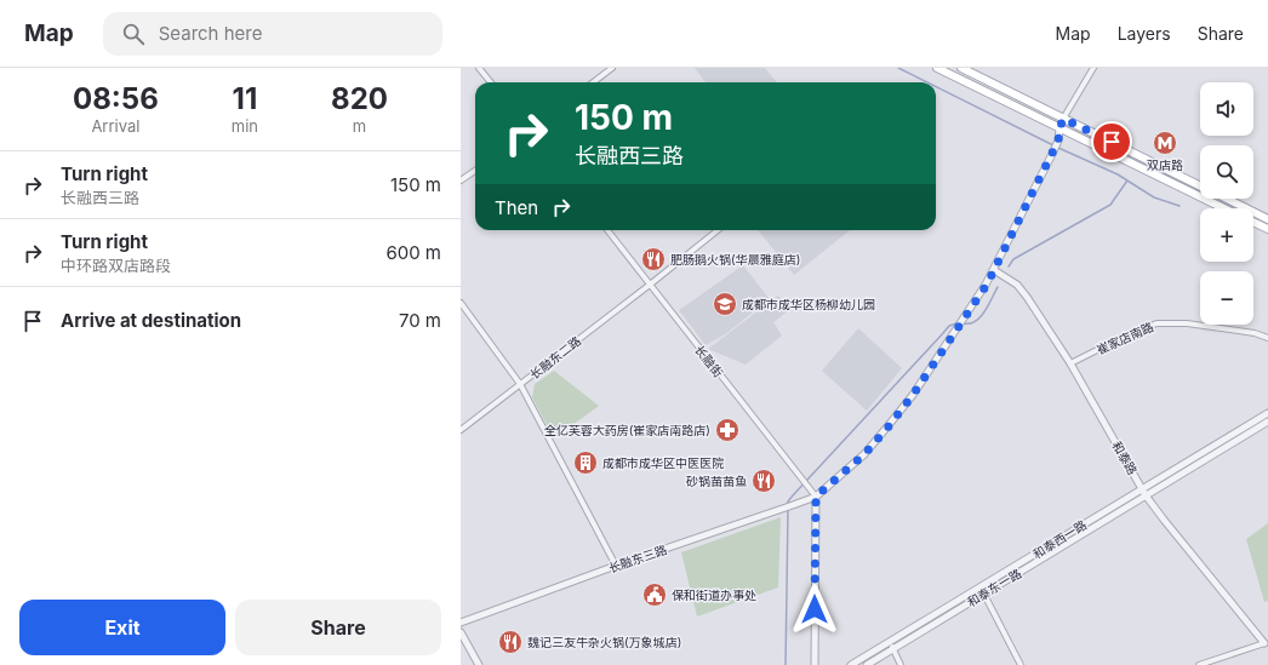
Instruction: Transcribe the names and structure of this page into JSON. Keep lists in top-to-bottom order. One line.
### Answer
{"streets":{"street":["崔家店南路","长融东二路","长融街","和泰路","和泰西一路","长融东三路","和泰东一路"]},"crossings":[["崔家店南路","和泰路"],["长融东二路","长融街"],["长融街","长融东三路"],["和泰路","和泰西一路"],["和泰路","和泰东一路"],["和泰西一路","和泰东一路"]],"places":{"metro station":["双店路"],"restaurant":["肥肠鹅火锅(华晨雅庭店)","砂锅苗苗鱼","魏记三友牛杂火锅(万象城店)"],"school or university":["成都市成华区杨柳幼儿园"],"pharmacy":["全亿芙蓉大药房(崔家店南路店)"],"building":["成都市成华区中医医院"],"public building":["保和街道办事处"]},"page":{"header":"Map","search":"Search here","nav":["Map","Layers","Share"],"eta":["08:56","Arrival","11","min","820","m"],"map_buttons":["+","−"],"turn":["150 m","长融西三路"],"list":[{"name":"Turn right","note":"长融西三路","value":"150 m"},{"name":"Turn right","note":"中环路双店路段","value":"600 m"},{"name":"Arrive at destination","value":"70 m"}],"then":"Then","buttons":["Exit","Share"]}}
